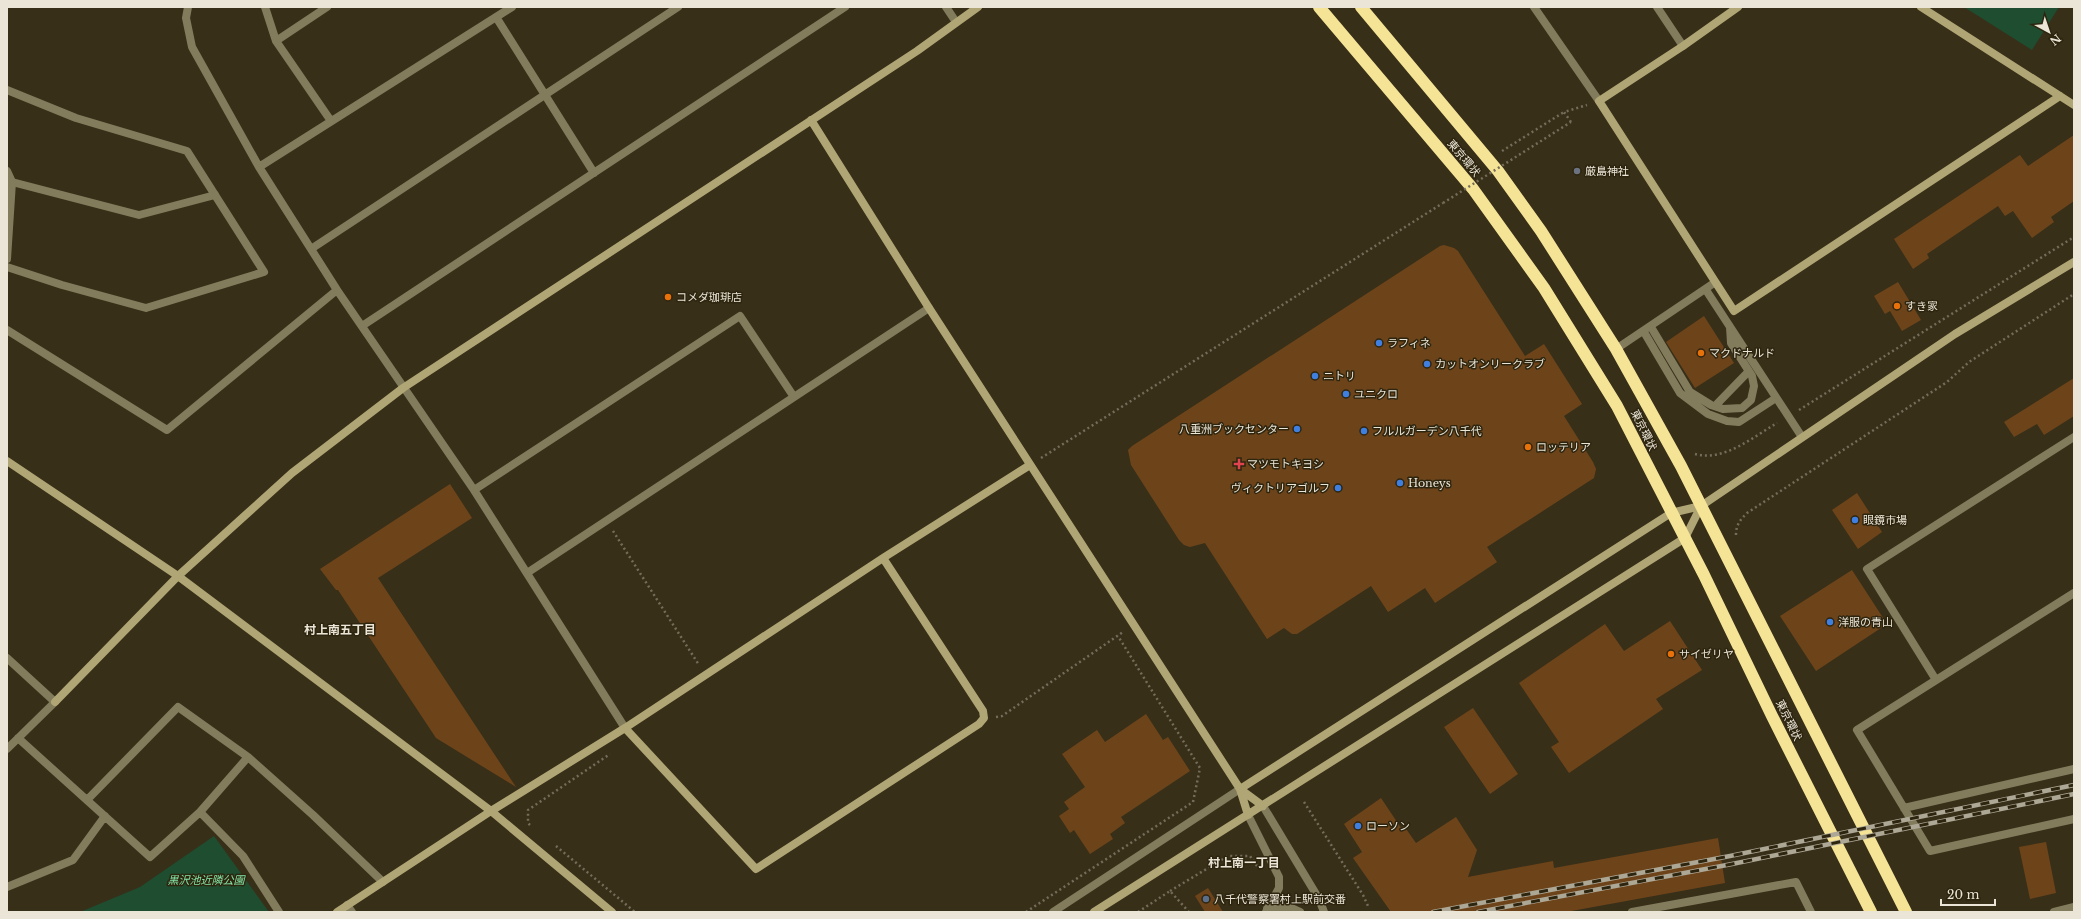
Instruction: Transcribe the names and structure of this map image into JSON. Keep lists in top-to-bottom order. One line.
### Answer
{"streets":{"highway":["東京環状"]},"districts":["村上南五丁目","村上南一丁目"],"parks":["黒沢池近隣公園"],"places":{"other":["厳島神社","コメダ珈琲店","すき家","ラフィネ","マクドナルド","カットオンリークラブ","ニトリ","ユニクロ","八重洲ブックセンター","フルルガーデン八千代","ロッテリア","Honeys","ヴィクトリアゴルフ","眼鏡市場","洋服の青山","サイゼリヤ","ローソン","八千代警察署村上駅前交番"],"health":["マツモトキヨシ"]},"scale_bar":"20 m","north":"bottom right"}
